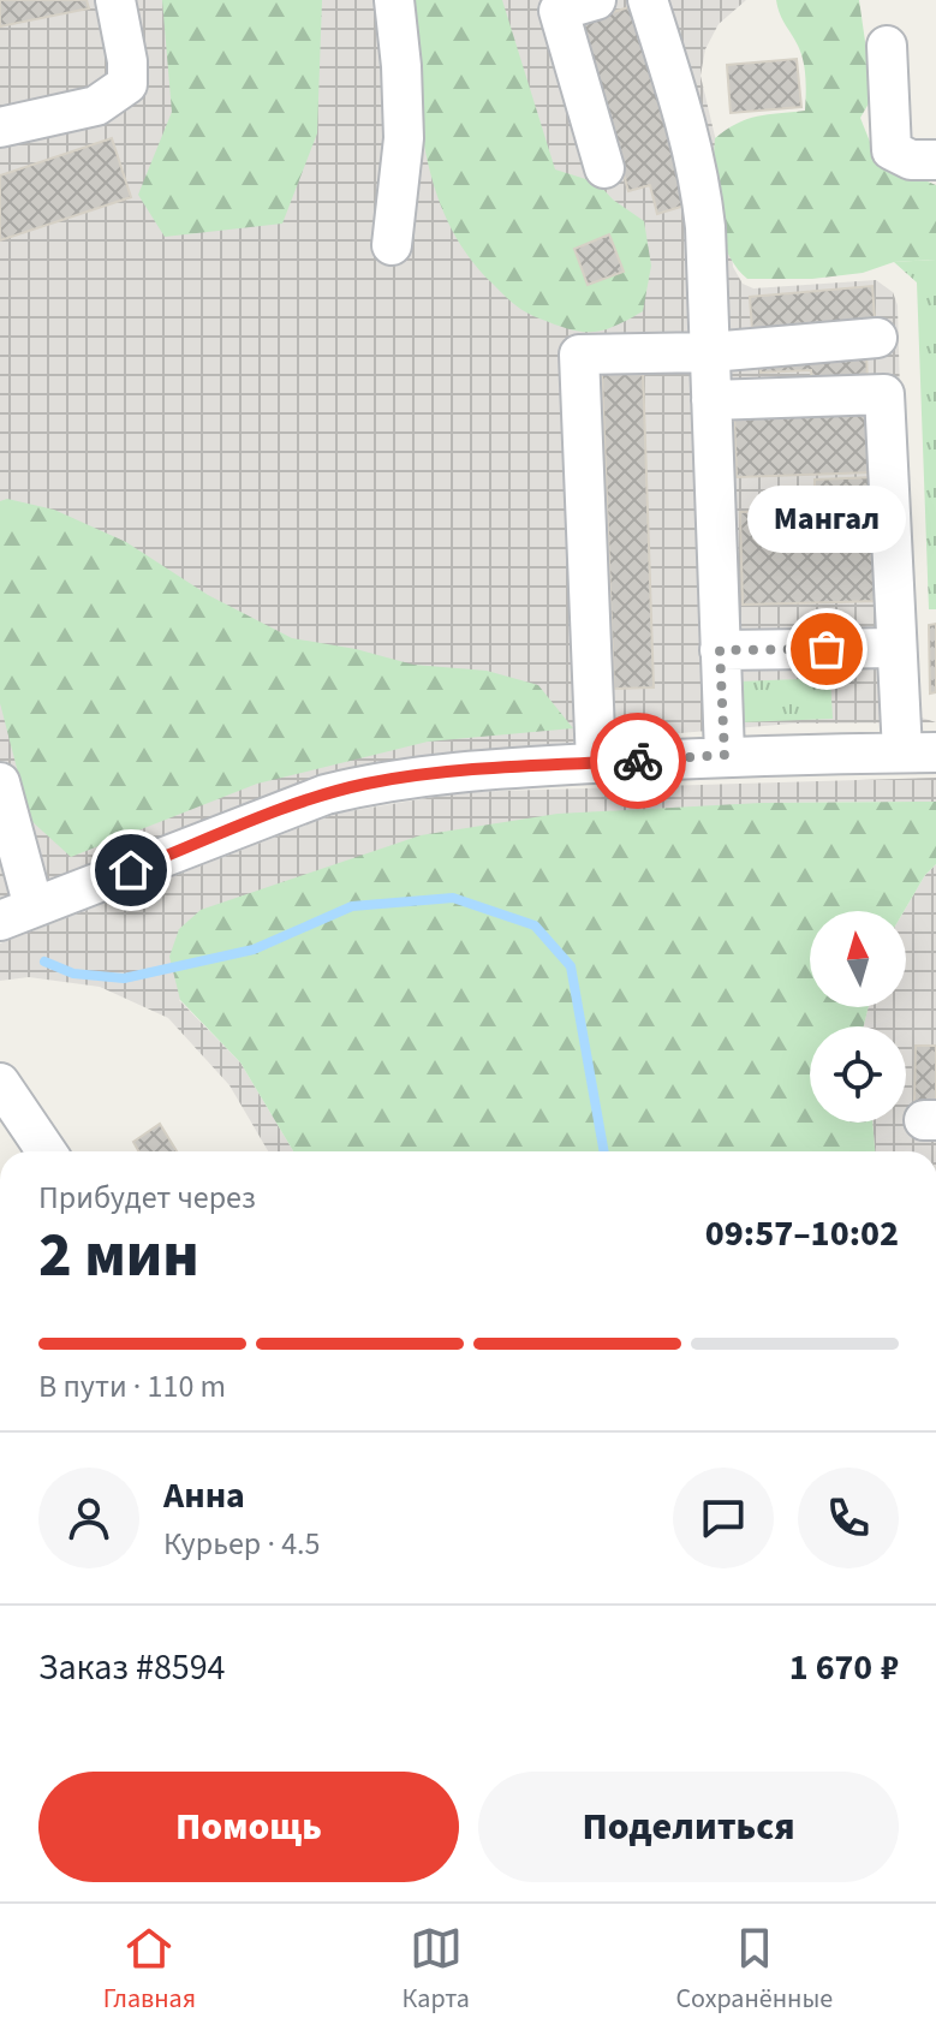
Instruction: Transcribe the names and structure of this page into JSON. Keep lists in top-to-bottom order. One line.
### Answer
{"places":["Мангал"],"north":"top","page":{"bubble":"Мангал","heading":["2 мин","Прибудет через","09:57–10:02"],"panel":["Анна","Курьер · 4.5","Заказ #8594","1 670 ₽"],"bar":"В пути · 110 m","buttons":["Помощь","Поделиться"],"tabs":["Главная","Карта","Сохранённые"]}}
